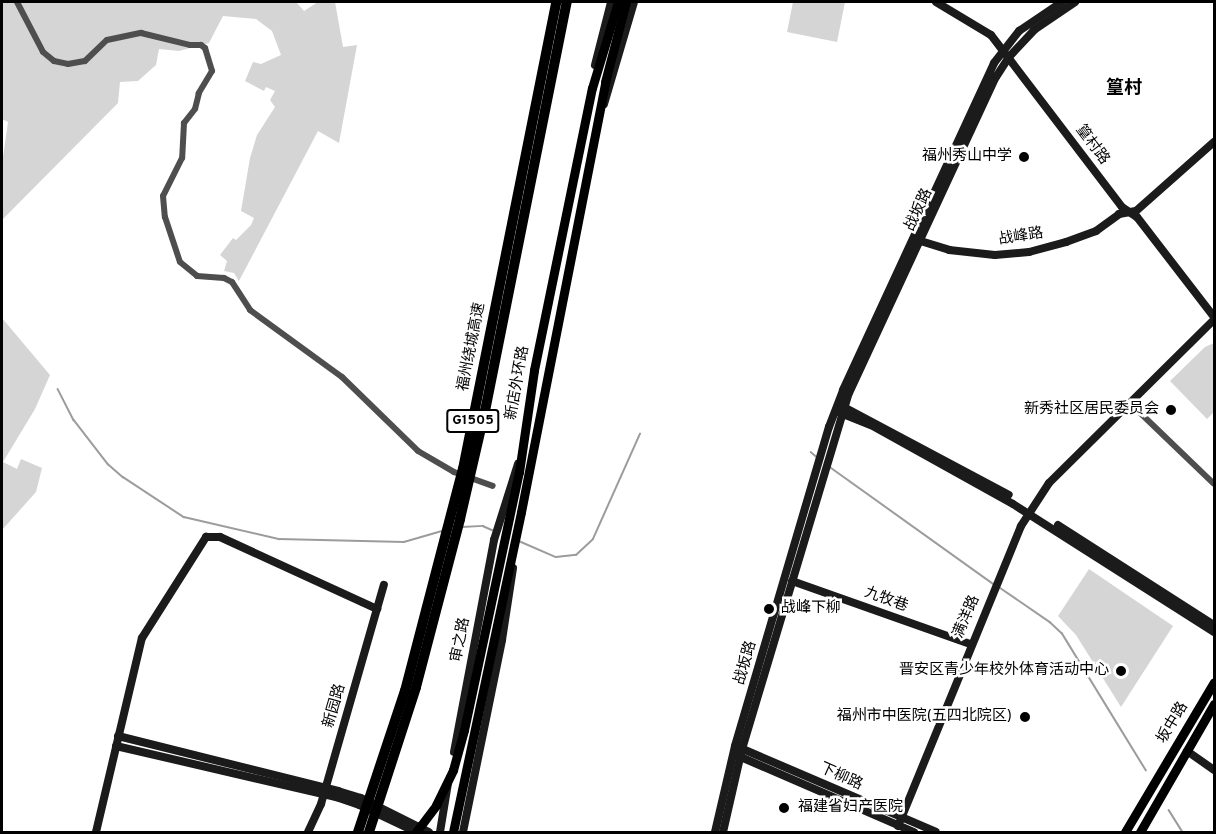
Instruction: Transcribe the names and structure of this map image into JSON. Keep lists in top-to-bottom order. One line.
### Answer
{"streets":{"highway":["福州绕城高速","G1505"],"main road":["篁村路","战坂路","战峰路","新店外环路","九牧巷","满洋路","审之路","新园路","坂中路","下柳路"]},"crossings":[["篁村路","战坂路"],["篁村路","战峰路"],["篁村路","满洋路"],["战坂路","战峰路"],["战坂路","九牧巷"],["战坂路","下柳路"],["新店外环路","审之路"],["九牧巷","满洋路"],["满洋路","下柳路"]],"districts":["篁村"],"places":["福州秀山中学","新秀社区居民委员会","战峰下柳","晋安区青少年校外体育活动中心","福州市中医院(五四北院区)","福建省妇产医院"]}
